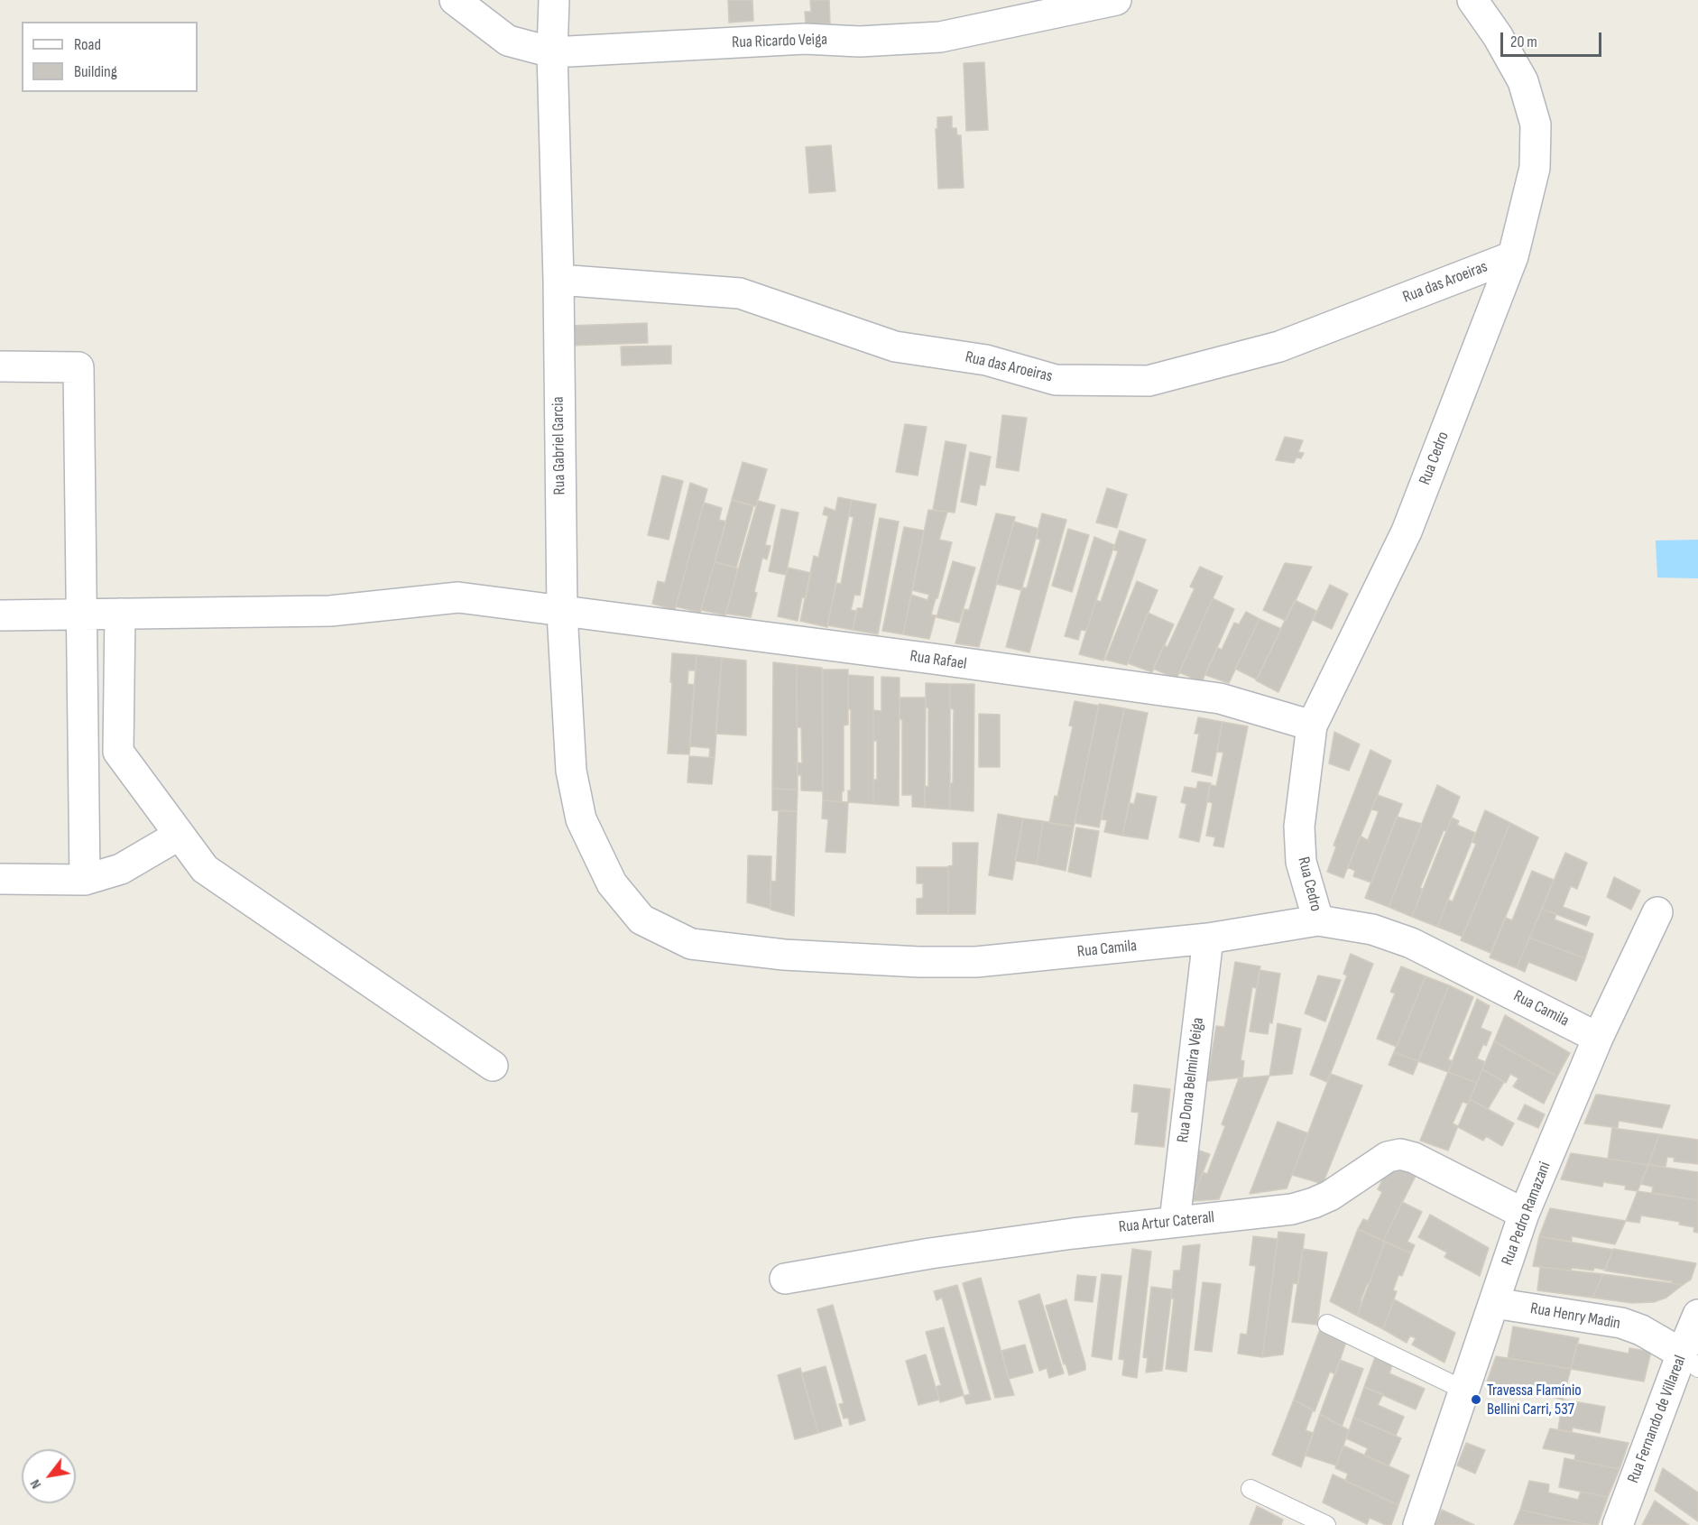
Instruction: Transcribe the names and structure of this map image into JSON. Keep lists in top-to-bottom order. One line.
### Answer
{"streets":{"street":["Rua Ricardo Veiga","Rua das Aroeiras","Rua Gabriel Garcia","Rua Cedro","Rua Rafael","Rua Camila","Rua Dona Belmira Veiga","Rua Pedro Ramazani","Rua Artur Caterall","Rua Henry Madin","Rua Fernando de Villareal"]},"crossings":[["Rua Ricardo Veiga","Rua Gabriel Garcia"],["Rua das Aroeiras","Rua Gabriel Garcia"],["Rua das Aroeiras","Rua Cedro"],["Rua Gabriel Garcia","Rua Rafael"],["Rua Gabriel Garcia","Rua Camila"],["Rua Cedro","Rua Rafael"],["Rua Cedro","Rua Camila"],["Rua Camila","Rua Dona Belmira Veiga"],["Rua Camila","Rua Pedro Ramazani"],["Rua Dona Belmira Veiga","Rua Artur Caterall"],["Rua Pedro Ramazani","Rua Artur Caterall"],["Rua Pedro Ramazani","Rua Henry Madin"],["Rua Henry Madin","Rua Fernando de Villareal"]],"places":["Travessa Flamínio Bellini Carri, 537"],"legend":["Road","Building"],"scale_bar":"20 m","north":"bottom left"}
